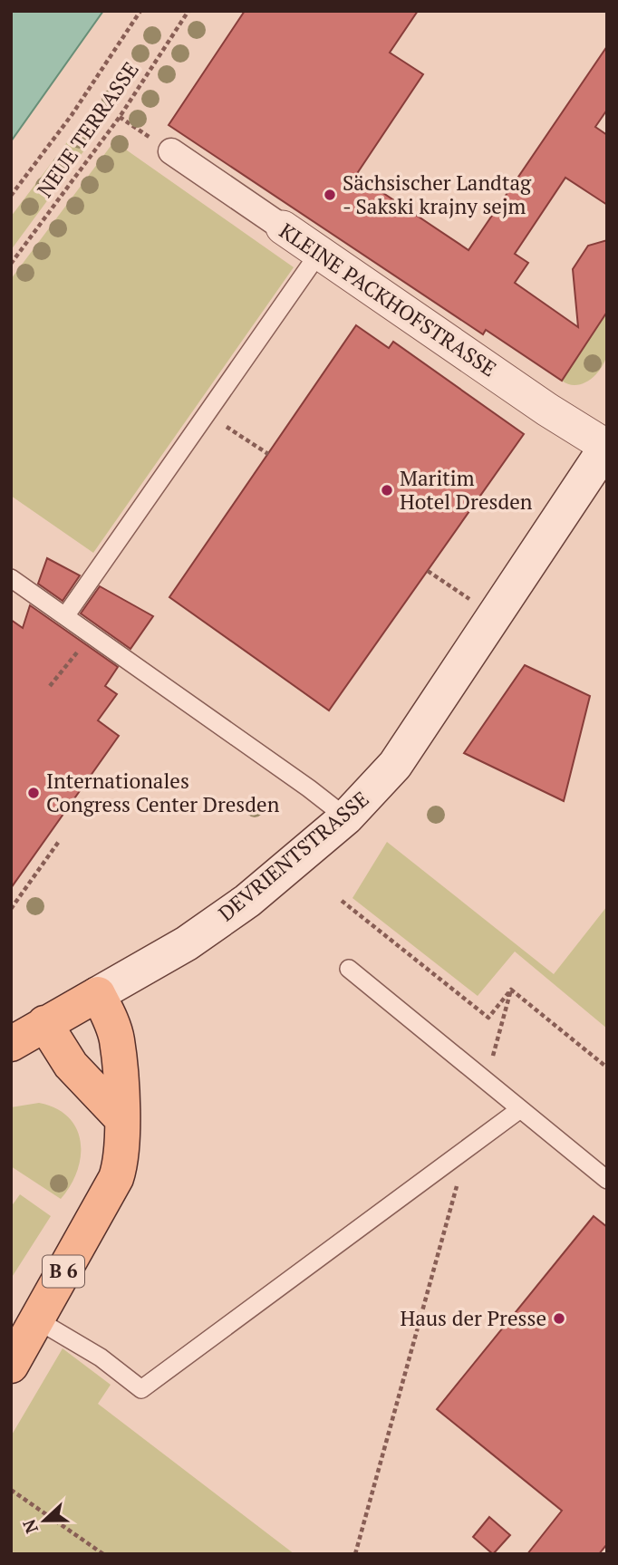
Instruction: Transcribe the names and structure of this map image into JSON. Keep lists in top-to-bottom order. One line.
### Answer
{"streets":{"main road":["DEVRIENTSTRASSE","B 6"],"street":["KLEINE PACKHOFSTRASSE"],"path":["NEUE TERRASSE"]},"crossings":[["KLEINE PACKHOFSTRASSE","DEVRIENTSTRASSE"],["DEVRIENTSTRASSE","B 6"]],"places":["Sächsischer Landtag - Sakski krajny sejm","Maritim Hotel Dresden","Internationales Congress Center Dresden","Haus der Presse"],"north":"left"}
